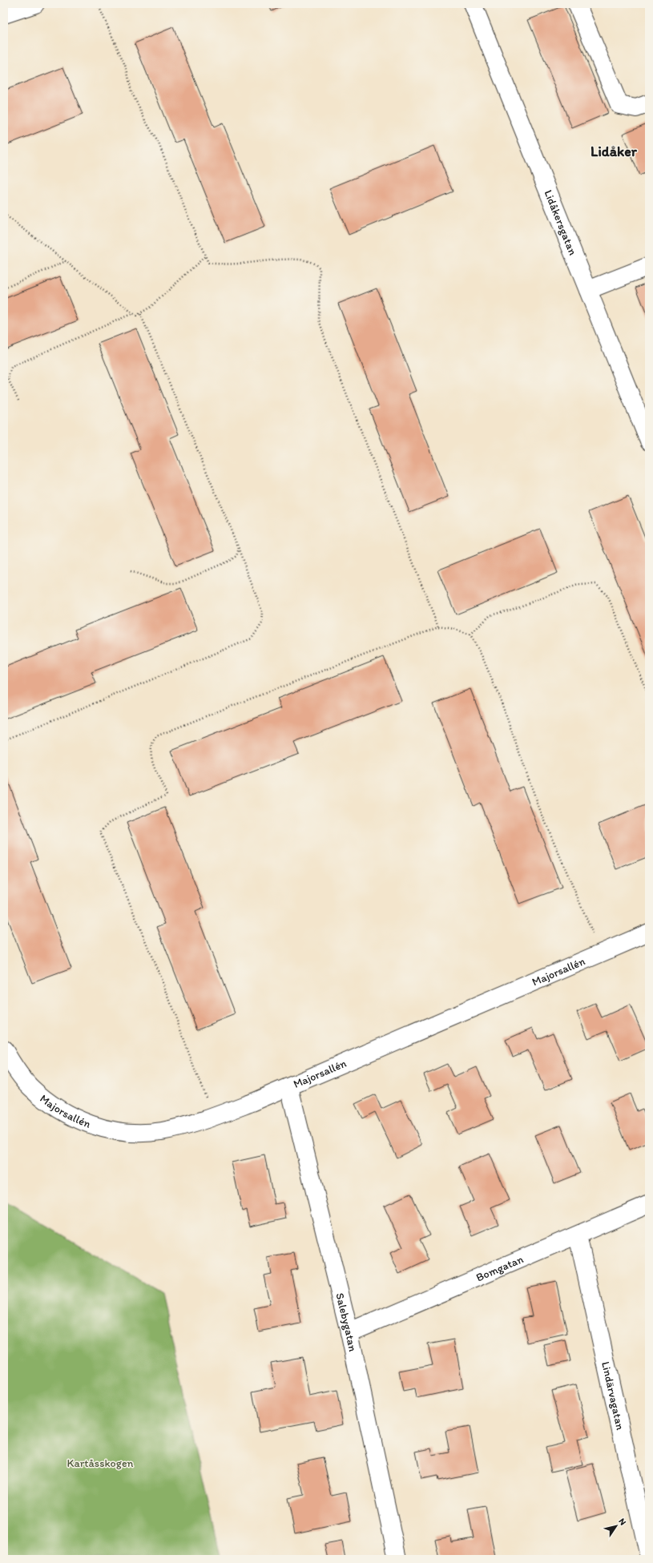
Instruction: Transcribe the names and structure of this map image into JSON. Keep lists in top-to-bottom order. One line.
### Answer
{"streets":{"street":["Lidåkersgatan","Majorsallén","Bomgatan","Salebygatan","Lindärvagatan"]},"crossings":[["Majorsallén","Salebygatan"],["Bomgatan","Salebygatan"],["Bomgatan","Lindärvagatan"]],"districts":["Lidåker"],"parks":["Kartåsskogen"],"north":"top right"}
